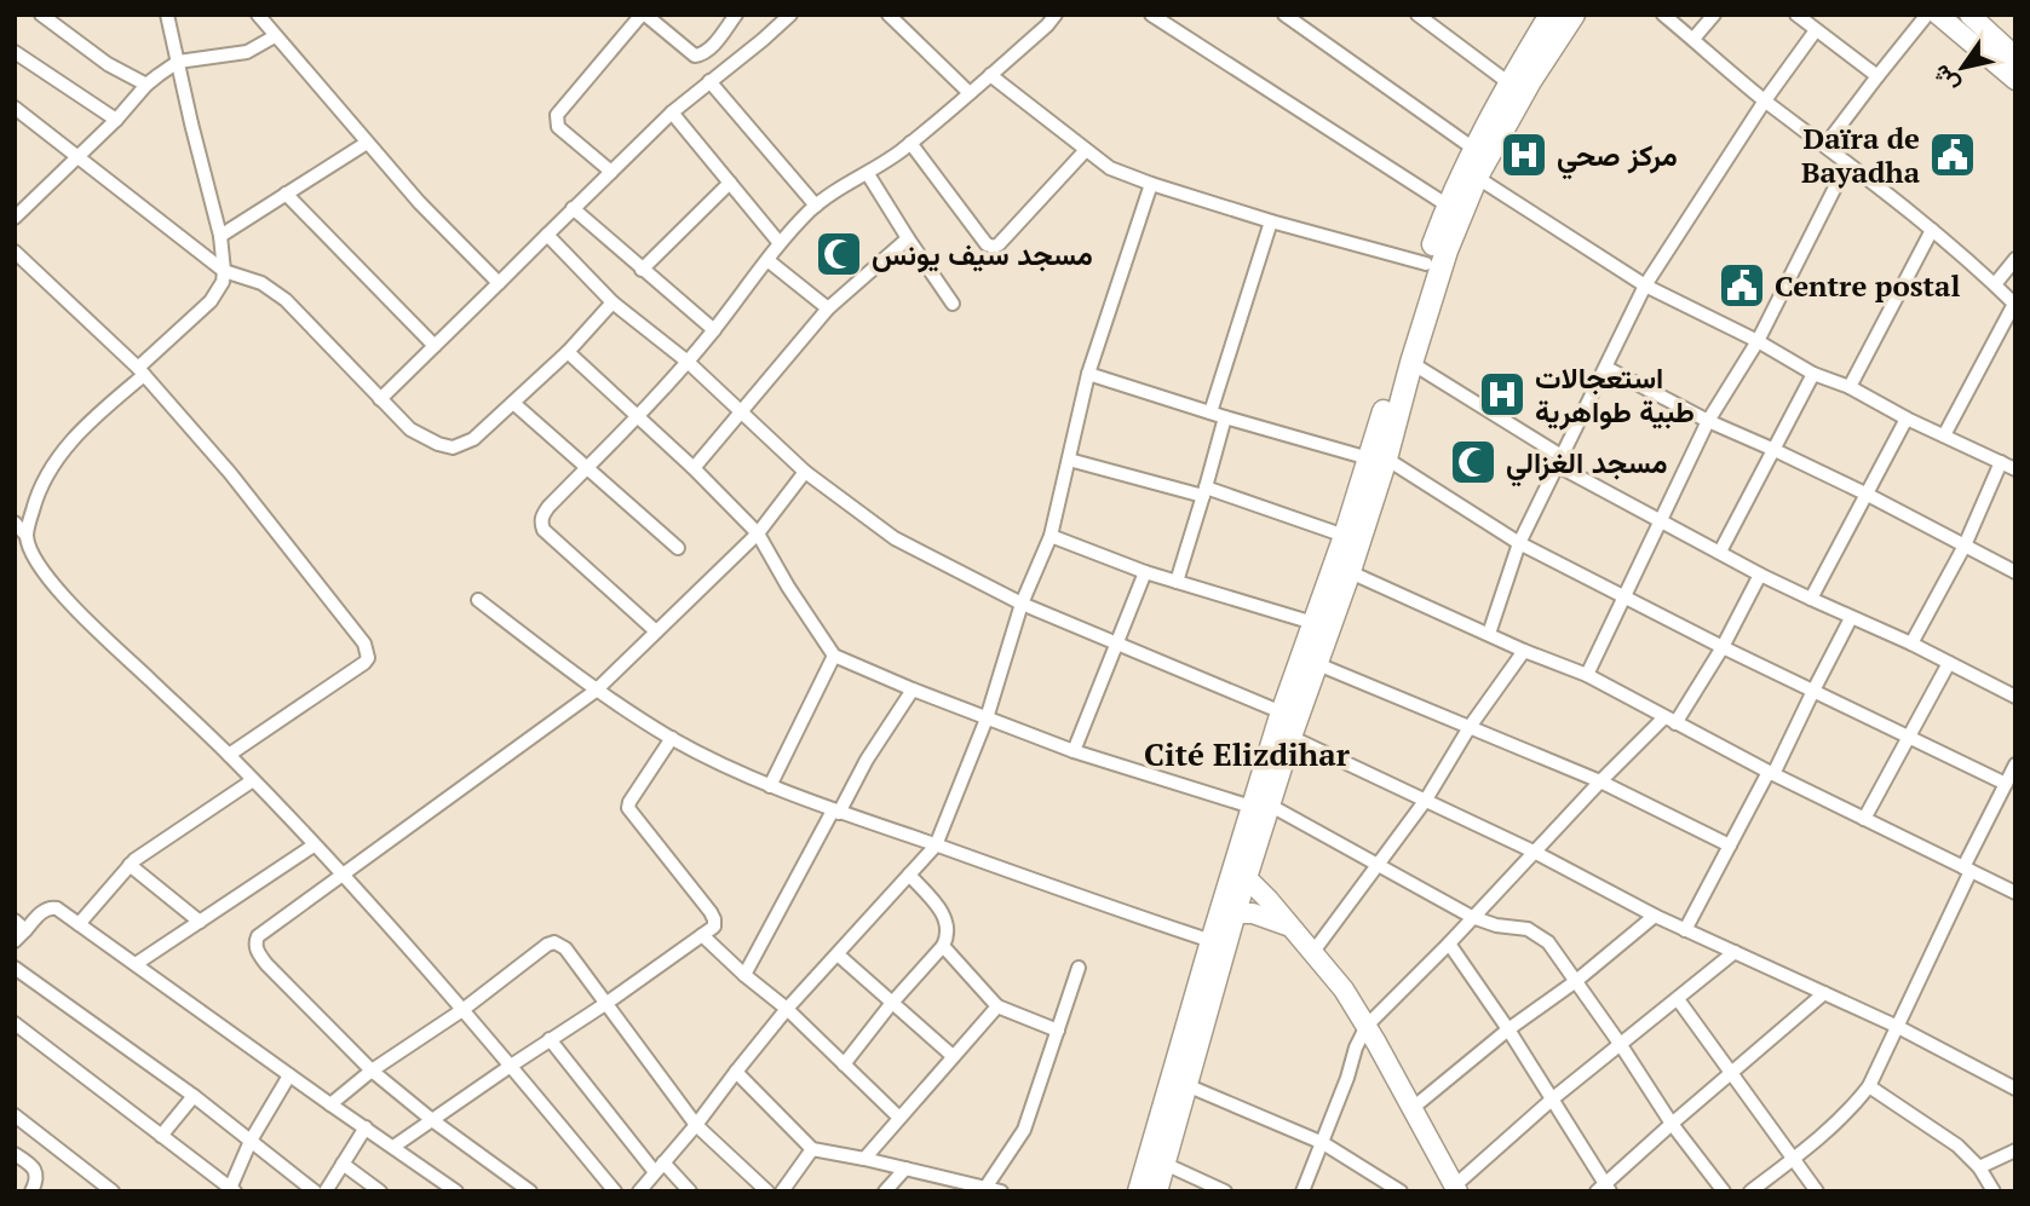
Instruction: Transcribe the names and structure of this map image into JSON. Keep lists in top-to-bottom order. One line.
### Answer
{"districts":["Cité Elizdihar"],"places":{"hospital":["مركز صحي","استعجالات طبية طواهرية"],"public building":["Daïra de Bayadha","Centre postal"],"mosque":["مسجد سيف يونس","مسجد الغزالي"]},"north":"bottom left"}
